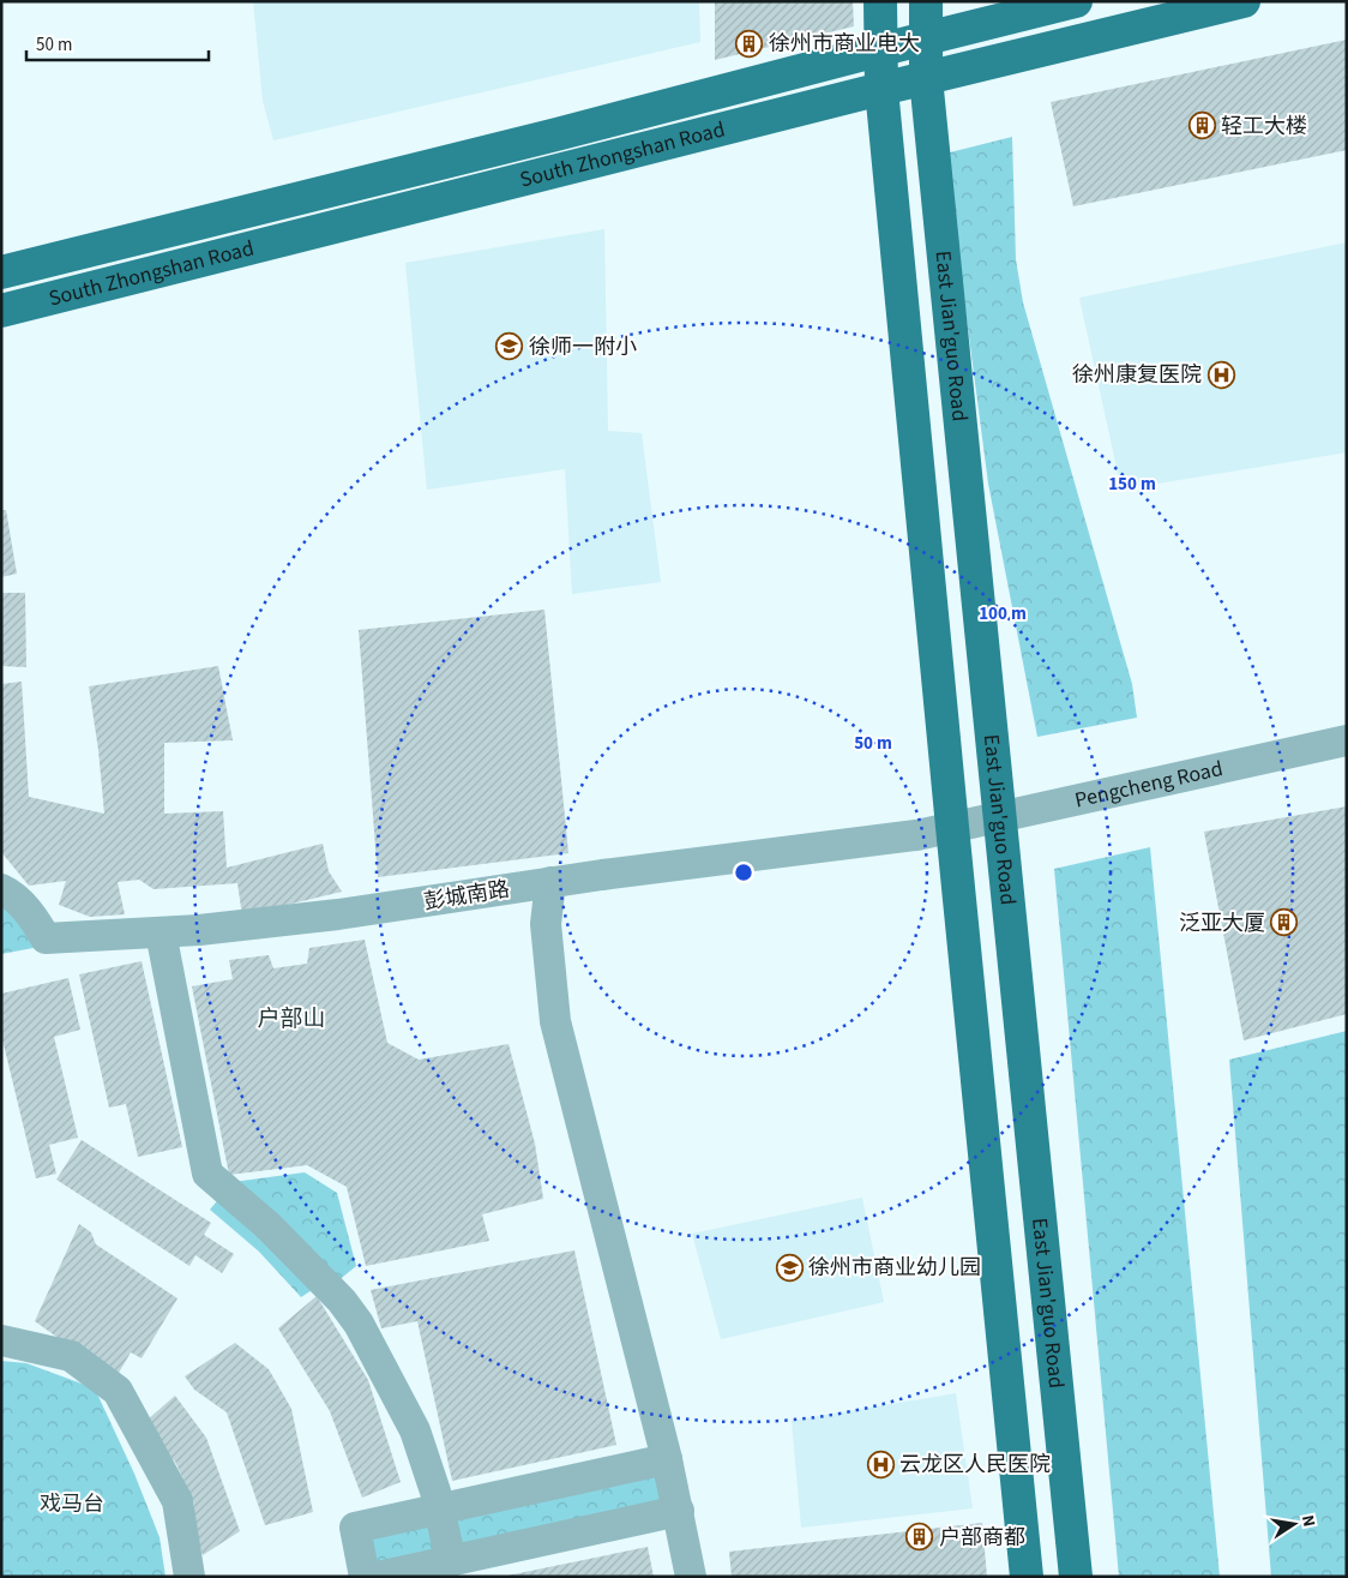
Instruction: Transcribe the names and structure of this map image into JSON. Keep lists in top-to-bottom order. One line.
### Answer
{"streets":{"main road":["South Zhongshan Road","East Jian'guo Road"],"street":["Pengcheng Road","彭城南路"]},"crossings":[["South Zhongshan Road","East Jian'guo Road"],["East Jian'guo Road","Pengcheng Road"],["Pengcheng Road","彭城南路"]],"districts":["户部山"],"parks":["戏马台"],"places":{"building":["徐州市商业电大","轻工大楼","泛亚大厦","户部商都"],"school or university":["徐师一附小","徐州市商业幼儿园"],"hospital":["徐州康复医院","云龙区人民医院"]},"scale_bar":"50 m","north":"right","rings":["150 m","100 m","50 m"]}
